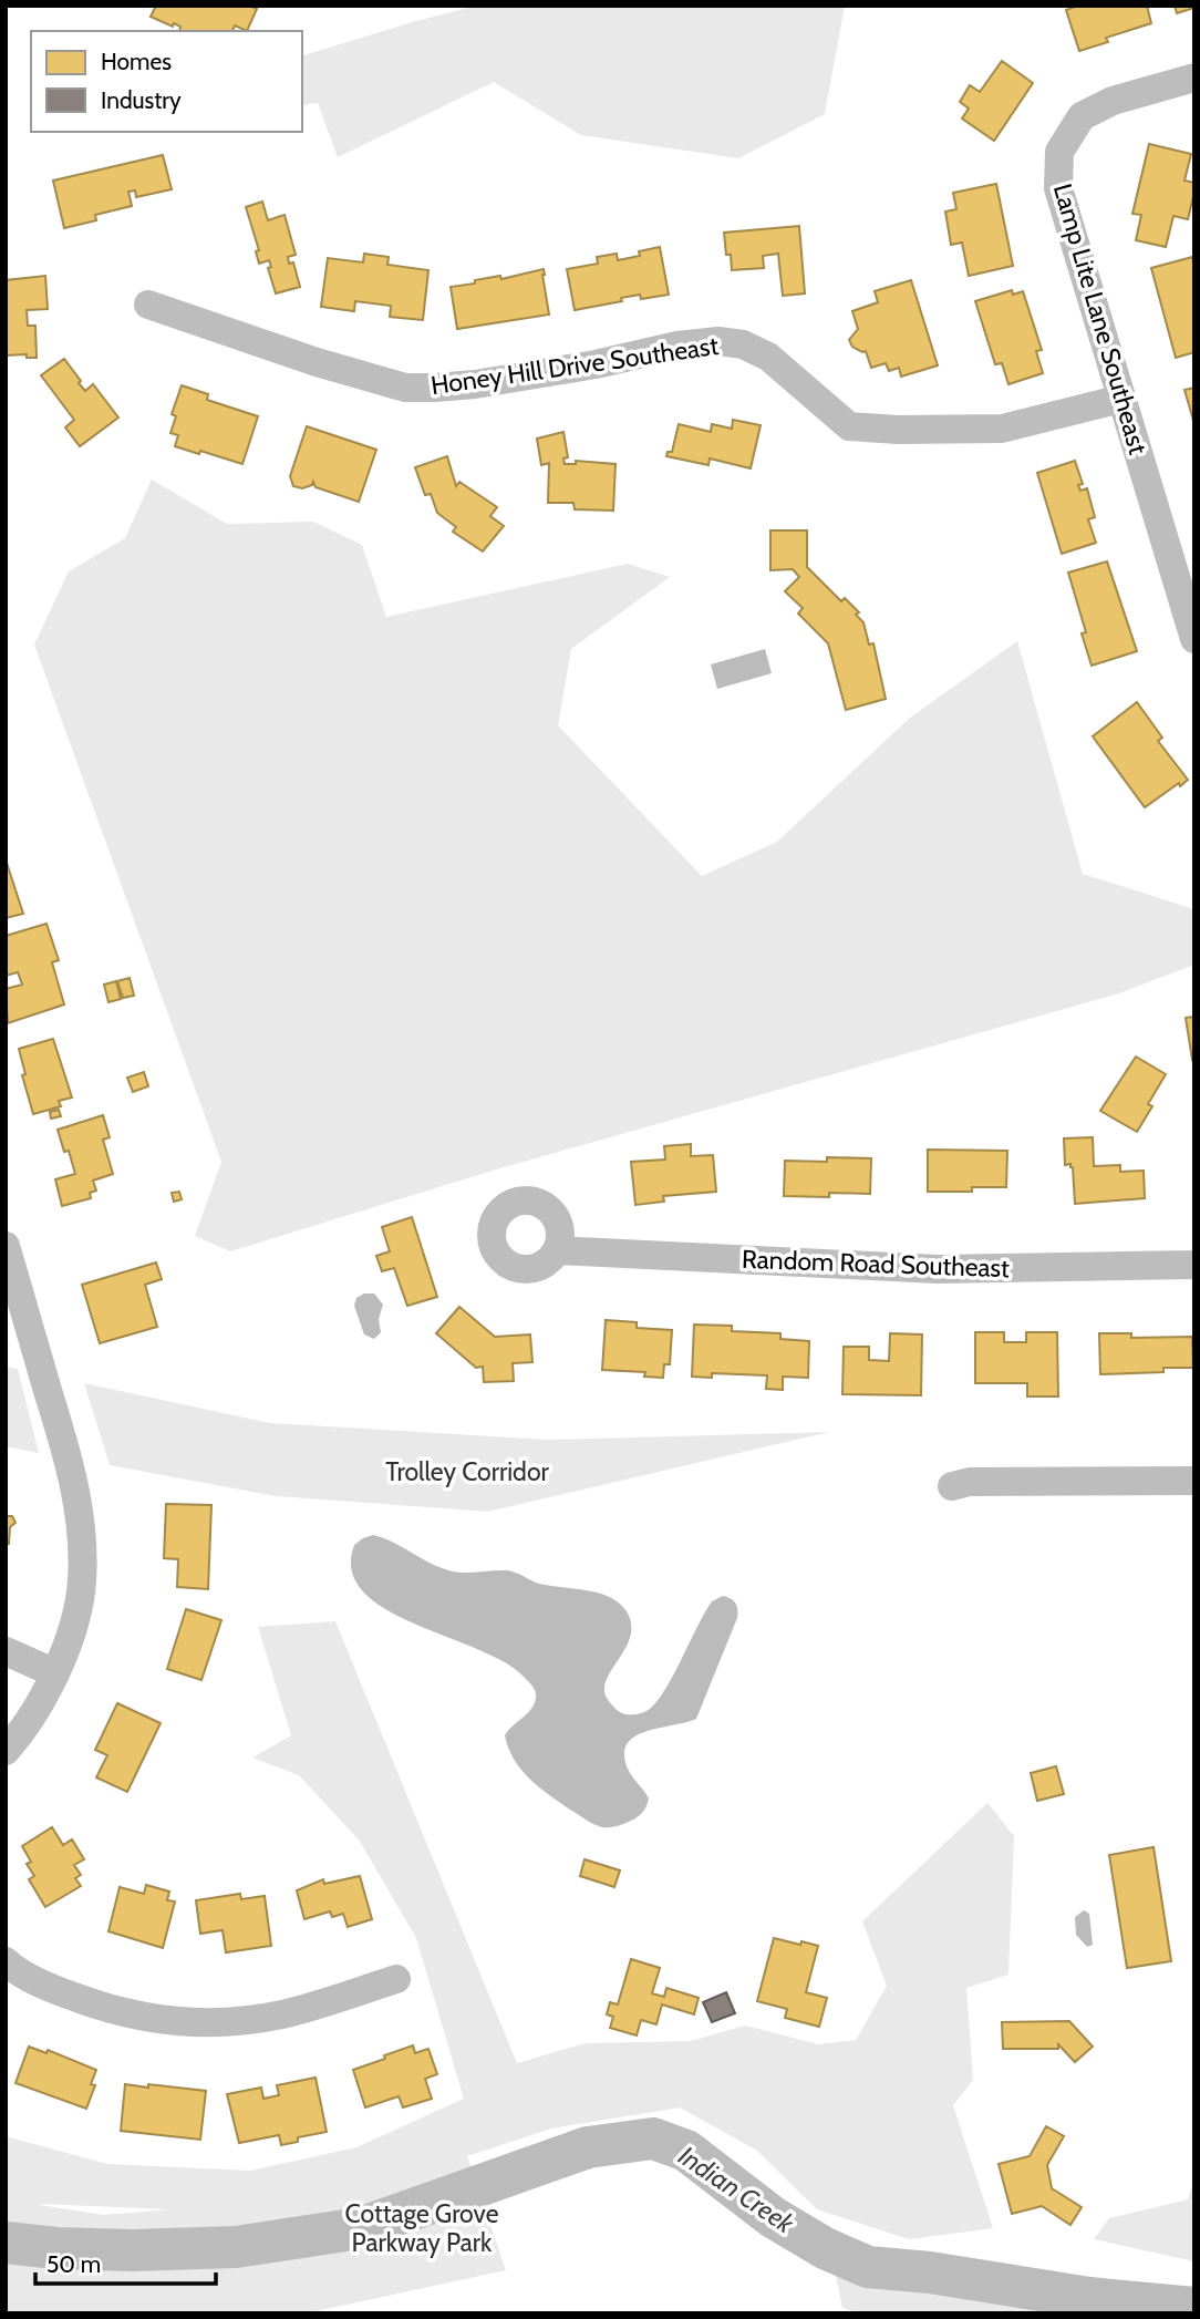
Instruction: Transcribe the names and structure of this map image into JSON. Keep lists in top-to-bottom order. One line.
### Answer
{"streets":{"street":["Lamp Lite Lane Southeast","Honey Hill Drive Southeast","Random Road Southeast"]},"crossings":[["Lamp Lite Lane Southeast","Honey Hill Drive Southeast"]],"water":["Indian Creek"],"parks":["Trolley Corridor","Cottage Grove Parkway Park"],"legend":["Homes","Industry"],"scale_bar":"50 m"}
